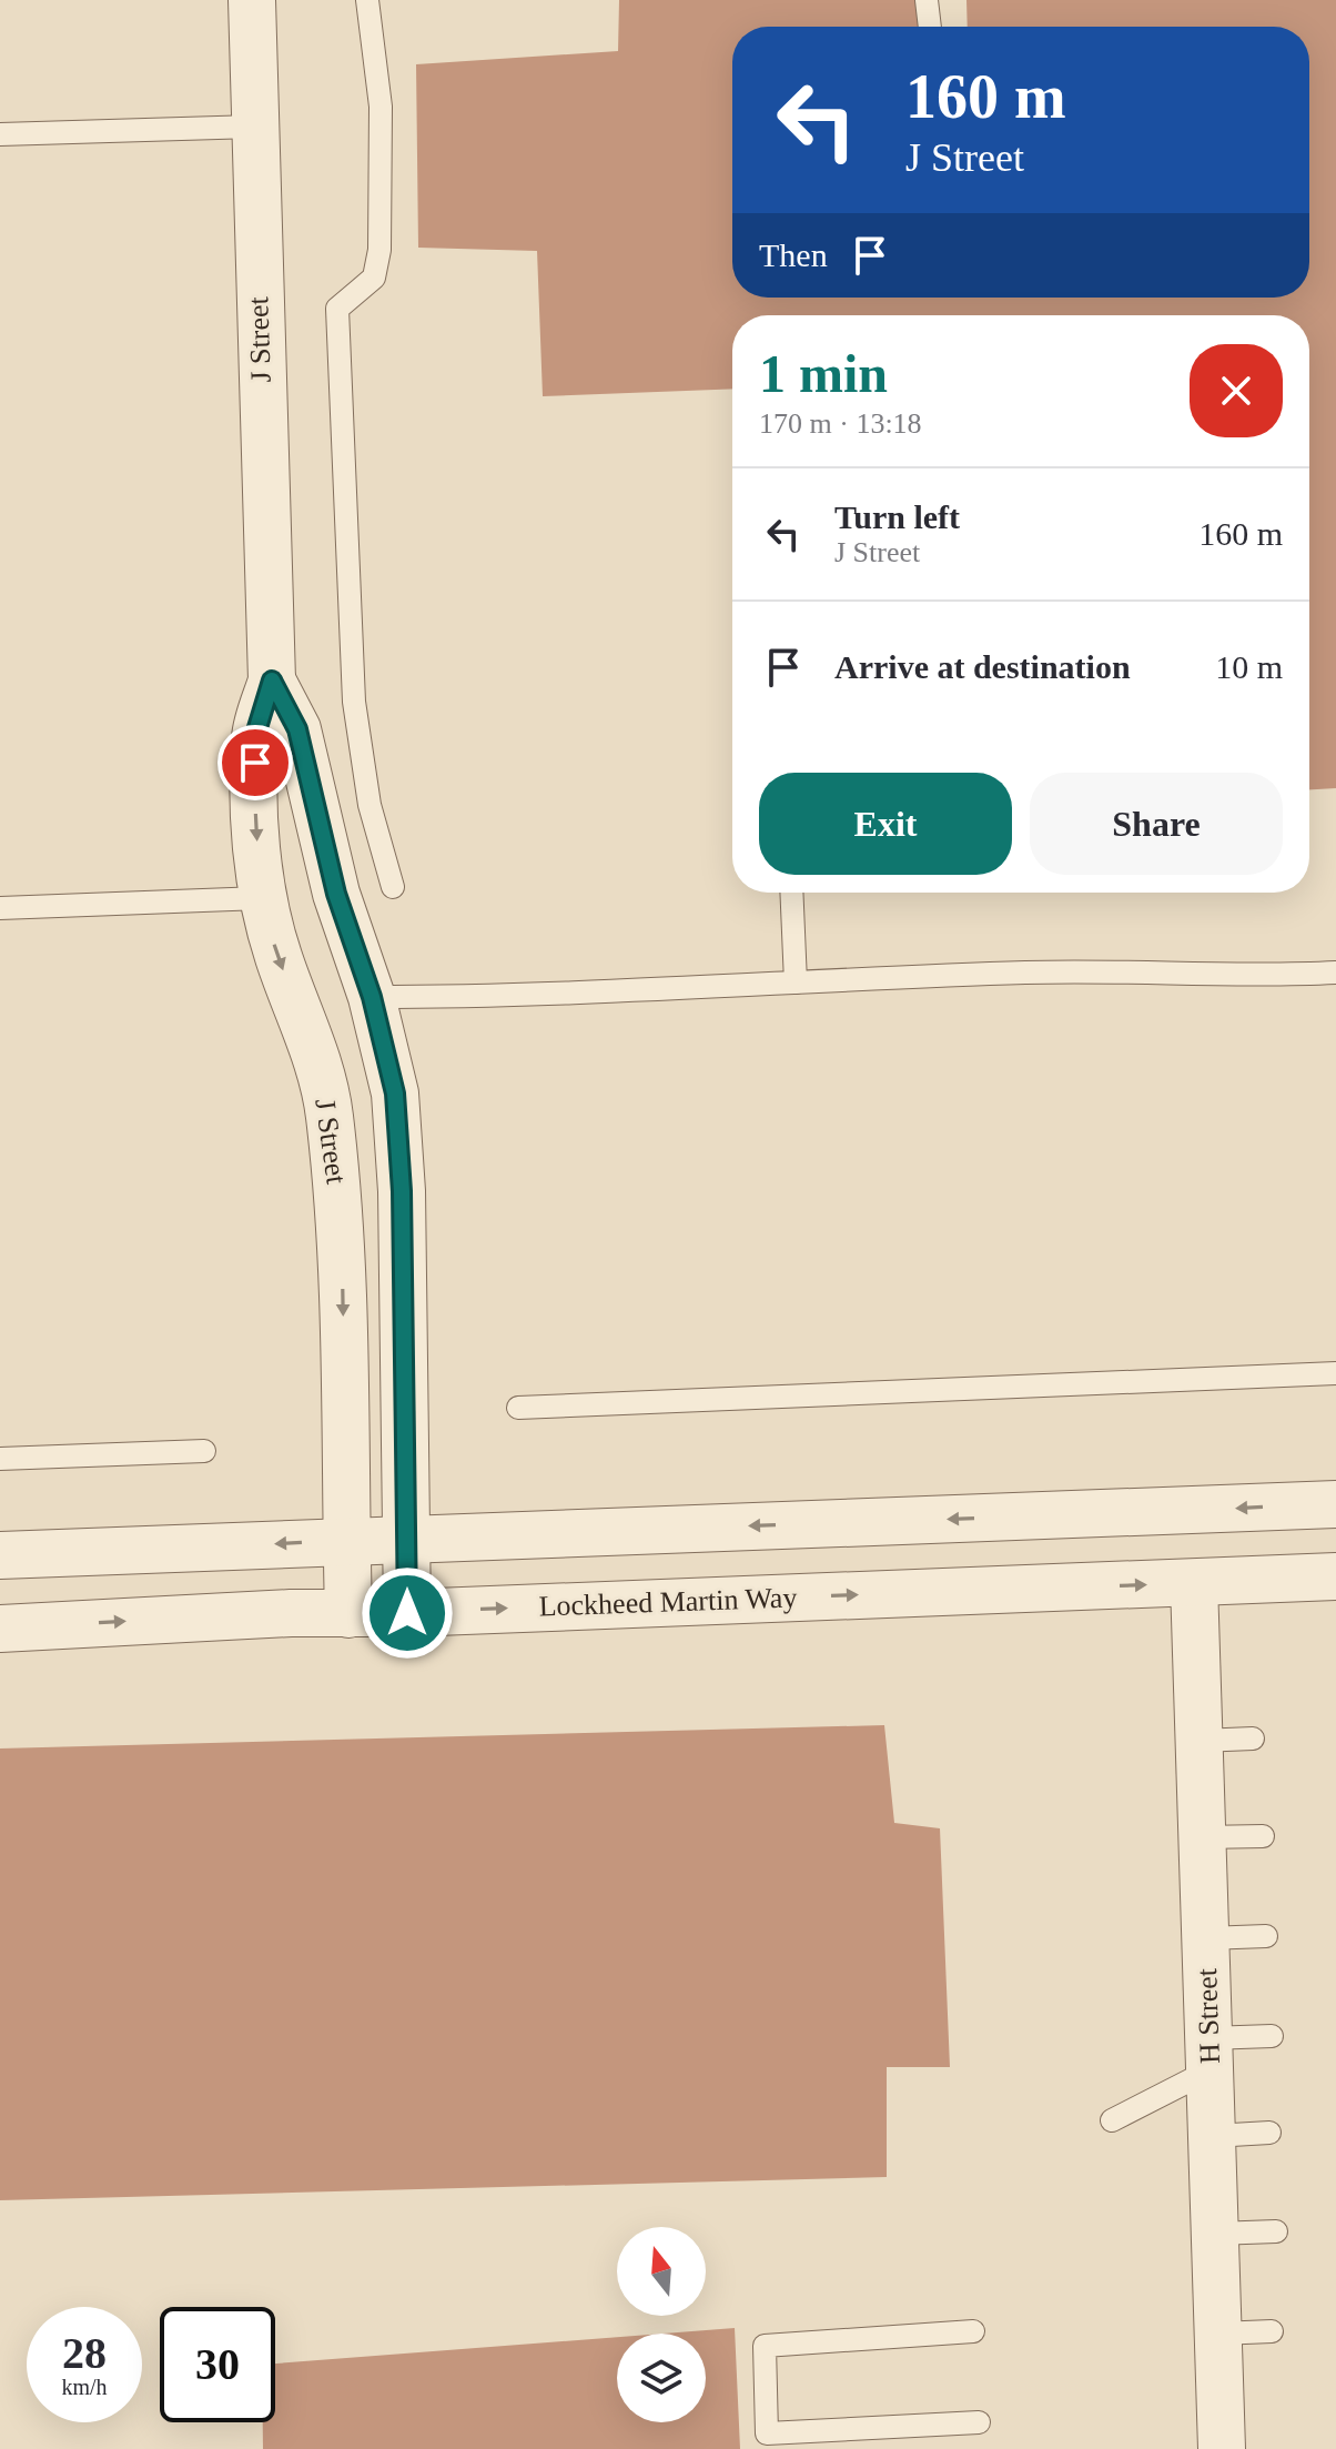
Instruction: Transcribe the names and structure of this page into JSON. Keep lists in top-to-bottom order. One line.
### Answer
{"streets":{"street":["J Street","Lockheed Martin Way","H Street"]},"crossings":[["J Street","Lockheed Martin Way"],["Lockheed Martin Way","H Street"]],"north":"top","page":{"turn":["160 m","J Street"],"then":"Then","heading":["1 min","170 m · 13:18"],"list":[{"name":"Turn left","note":"J Street","value":"160 m"},{"name":"Arrive at destination","value":"10 m"}],"buttons":["Exit","Share"],"speed":"28 km/h","limit":"30"}}
